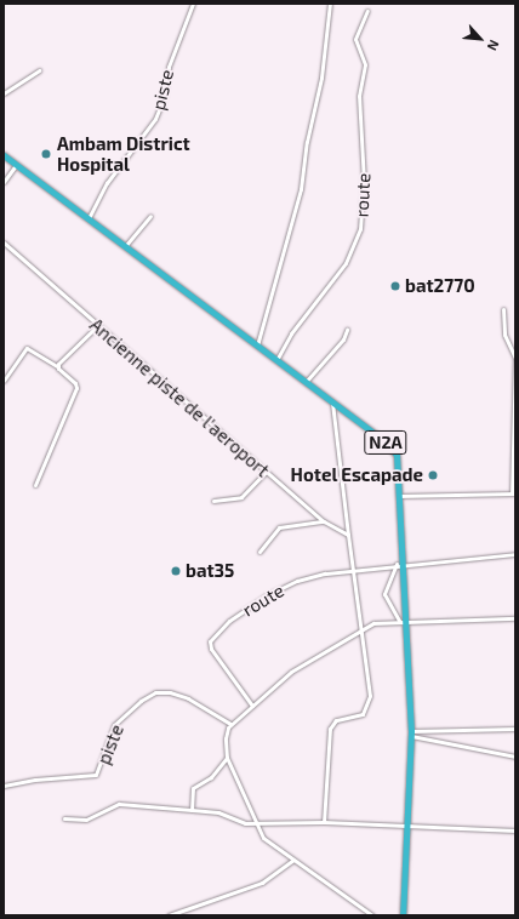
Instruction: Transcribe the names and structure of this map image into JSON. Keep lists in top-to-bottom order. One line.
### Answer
{"streets":{"highway":["N2A"],"street":["piste","route","Ancienne piste de l'aeroport"]},"crossings":[["piste","N2A"],["route","N2A"]],"places":["Ambam District Hospital","bat2770","Hotel Escapade","bat35"],"north":"bottom right"}
